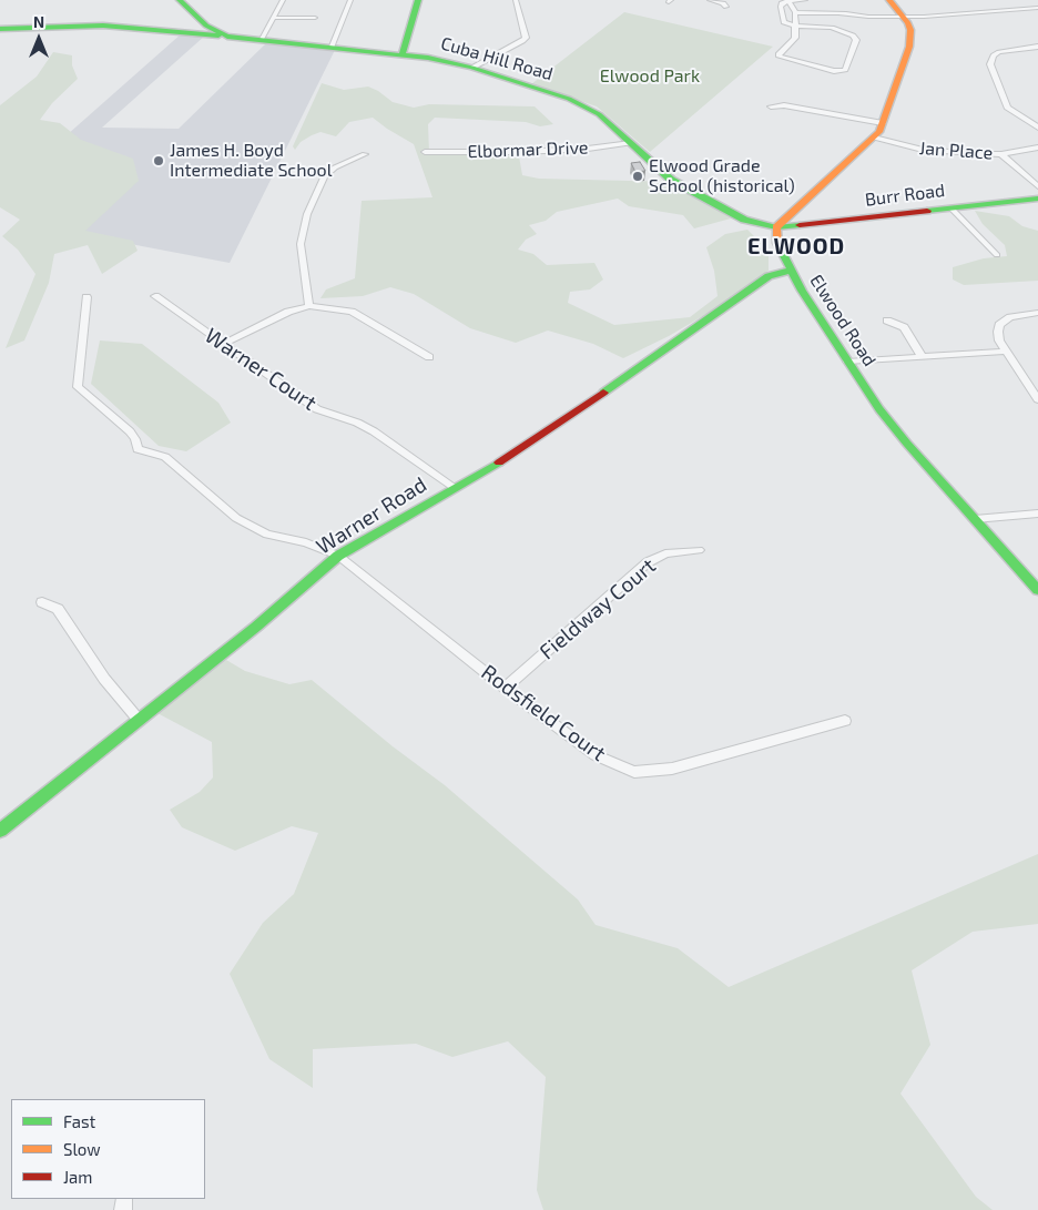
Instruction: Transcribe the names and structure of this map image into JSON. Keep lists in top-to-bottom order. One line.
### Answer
{"streets":{"main road":["Cuba Hill Road","Burr Road","Elwood Road","Warner Road"],"street":["Elbormar Drive","Jan Place","Warner Court","Fieldway Court","Rodsfield Court"]},"crossings":[["Cuba Hill Road","Elbormar Drive"],["Cuba Hill Road","Burr Road"],["Cuba Hill Road","Elwood Road"],["Burr Road","Elwood Road"],["Elwood Road","Warner Road"],["Warner Court","Warner Road"],["Warner Road","Rodsfield Court"],["Fieldway Court","Rodsfield Court"]],"districts":["ELWOOD"],"parks":["Elwood Park"],"places":["James H. Boyd Intermediate School","Elwood Grade School (historical)"],"legend":["Fast","Slow","Jam"],"north":"top"}
